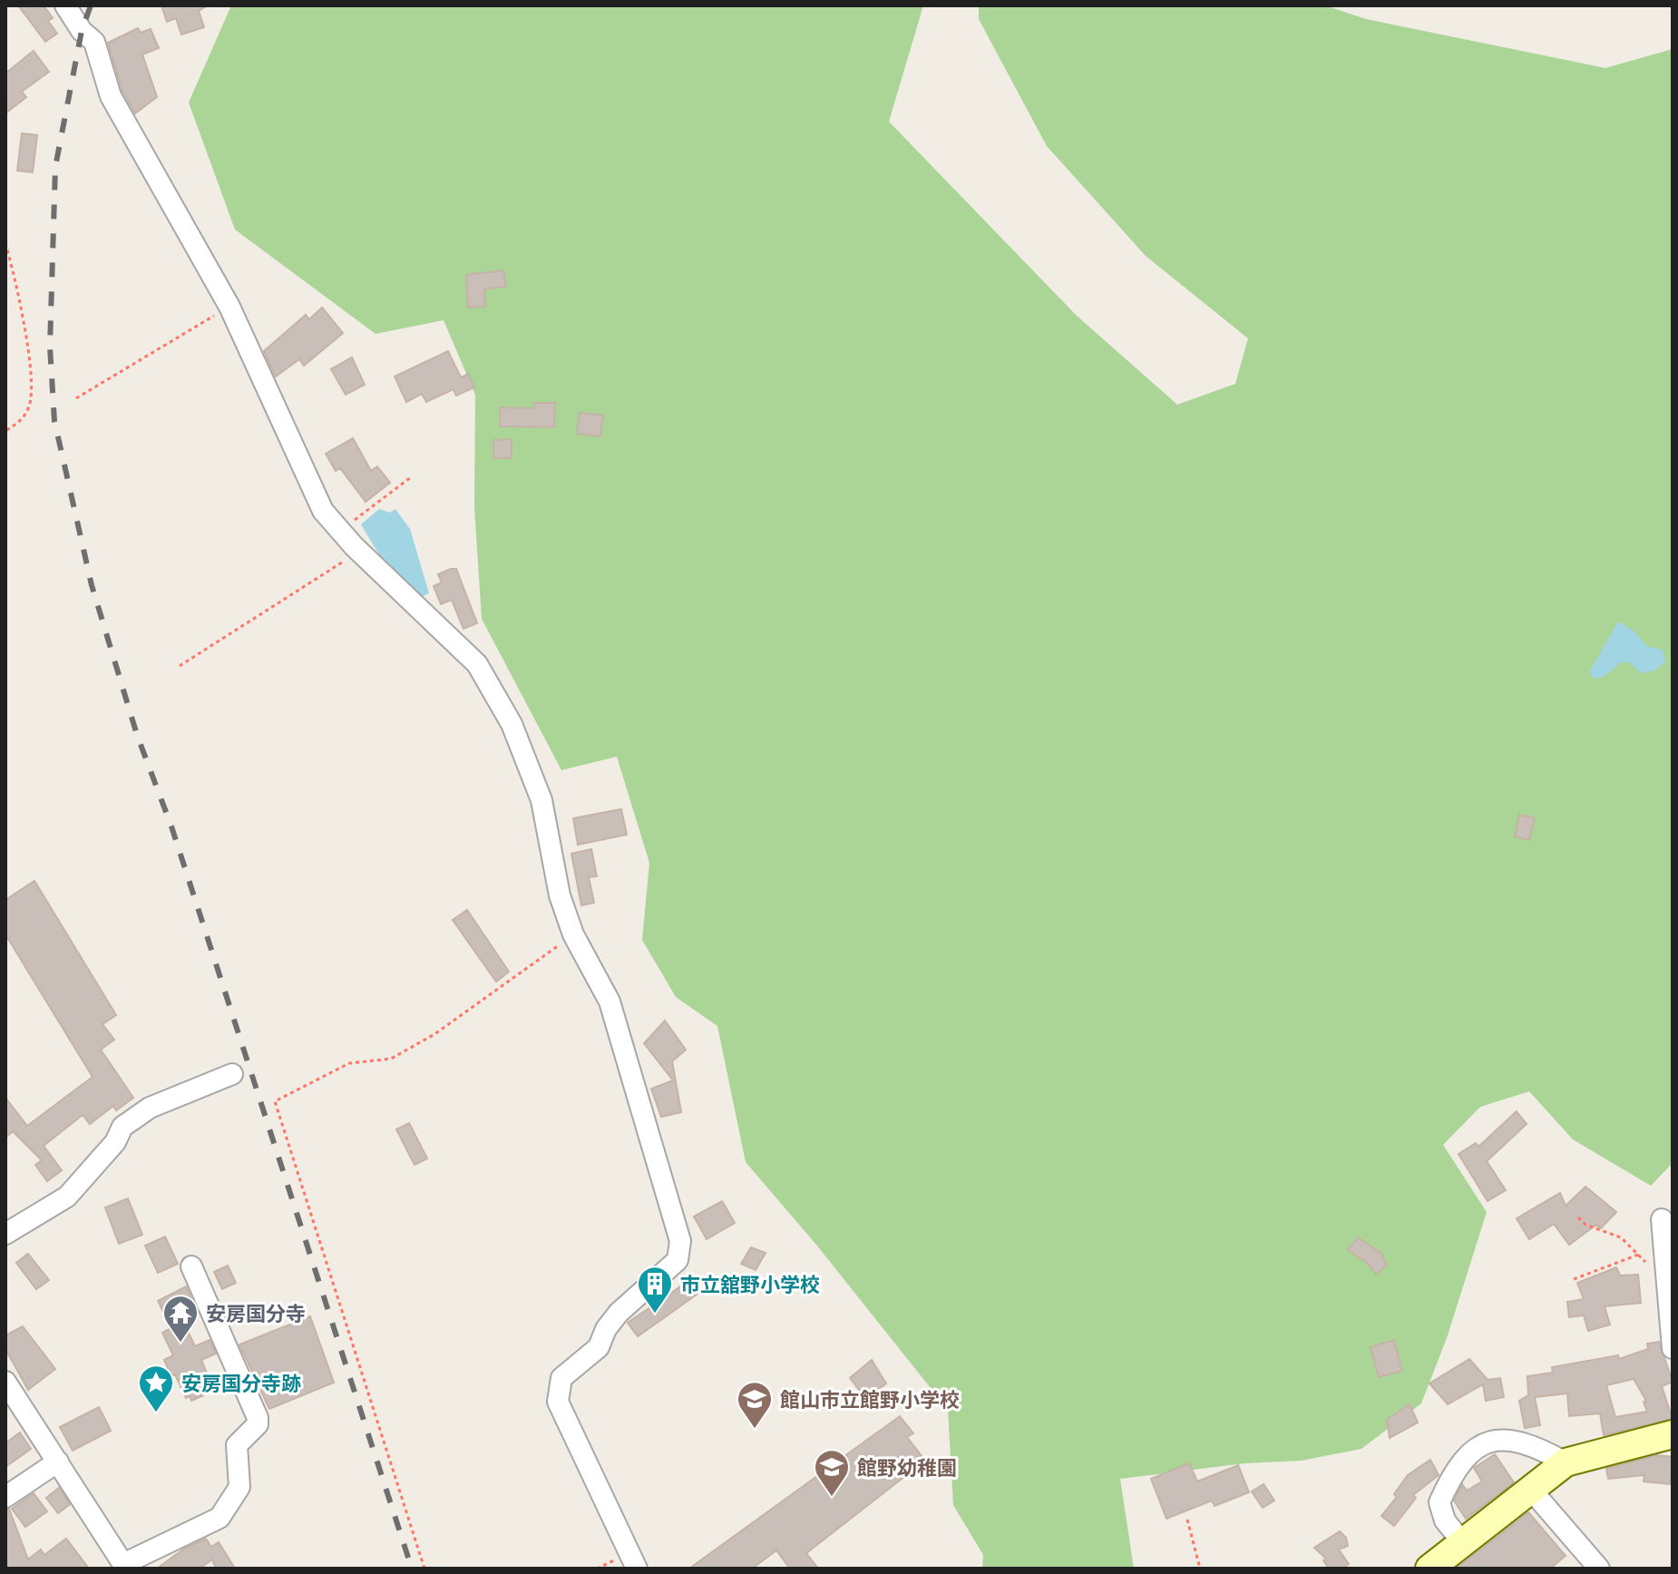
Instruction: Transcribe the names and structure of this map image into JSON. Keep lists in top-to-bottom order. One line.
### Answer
{"places":{"building":["市立舘野小学校"],"temple":["安房国分寺"],"place":["安房国分寺跡"],"school or university":["館山市立館野小学校","館野幼稚園"]}}
